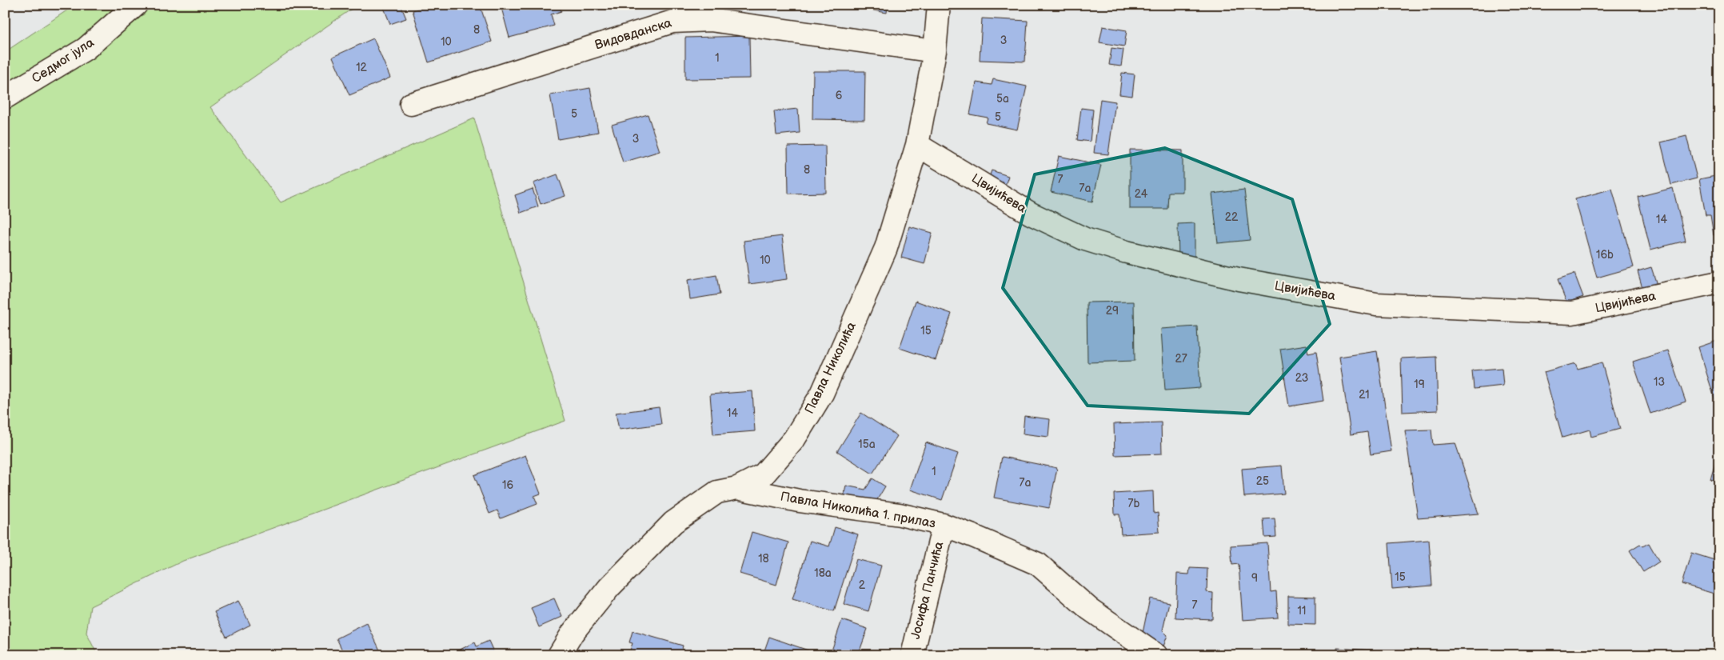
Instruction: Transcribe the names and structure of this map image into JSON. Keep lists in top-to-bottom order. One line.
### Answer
{"streets":{"street":["Видовданска","Седмог јула","Цвијићева","Павла Николића","Павла Николића 1. прилаз","Јосифа Панчића"]},"crossings":[["Видовданска","Павла Николића"],["Цвијићева","Павла Николића"],["Павла Николића","Павла Николића 1. прилаз"],["Павла Николића 1. прилаз","Јосифа Панчића"]],"house_numbers":["8","3","10","1","12","6","5a","5","5","3","8","7","7a","24","22","14","16b","10","29","15","27","23","13","19","21","14","15a","1","25","7a","16","7b","18","18a","15","9","2","7","11"]}
